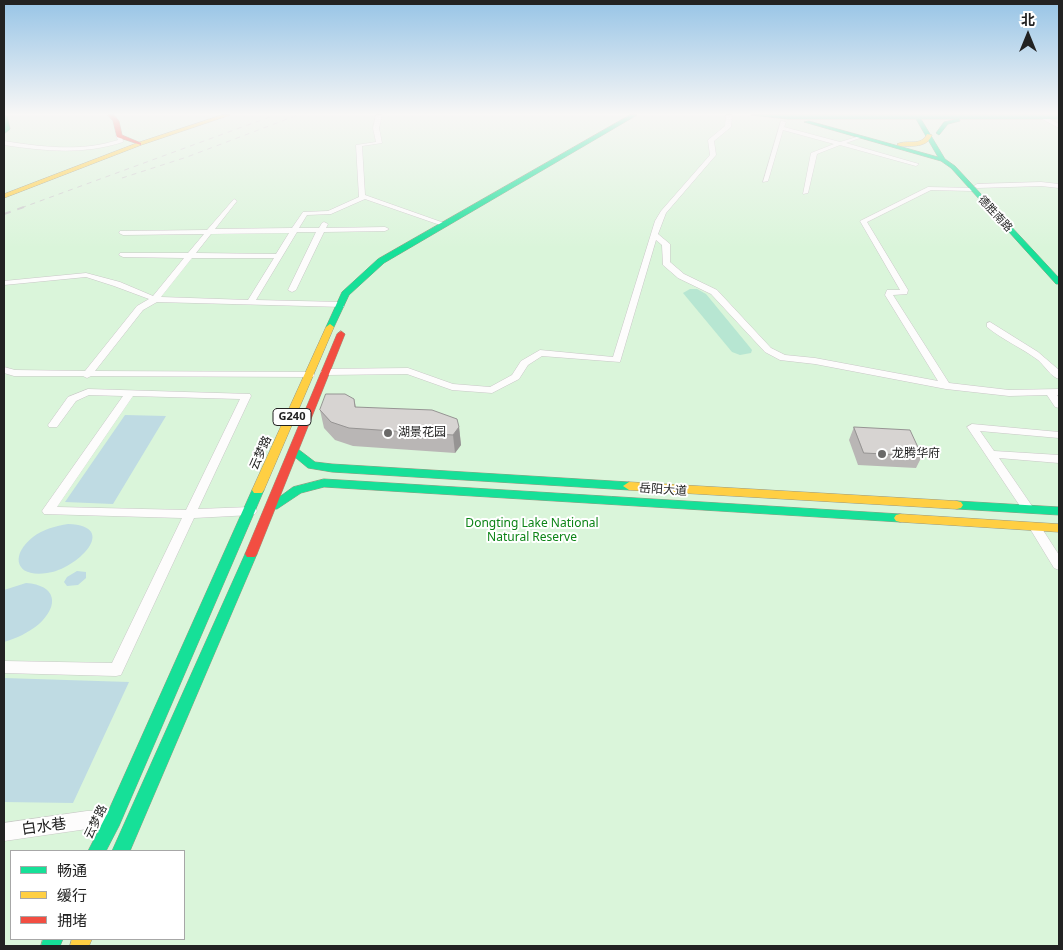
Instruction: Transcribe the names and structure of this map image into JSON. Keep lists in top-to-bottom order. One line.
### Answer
{"streets":{"main road":["德胜南路","G240","云梦路","岳阳大道"],"street":["白水巷"]},"crossings":[["G240","云梦路"],["G240","岳阳大道"],["云梦路","白水巷"]],"parks":["Dongting Lake National Natural Reserve"],"places":["湖景花园","龙腾华府"],"legend":["畅通","缓行","拥堵"],"north":"top"}
